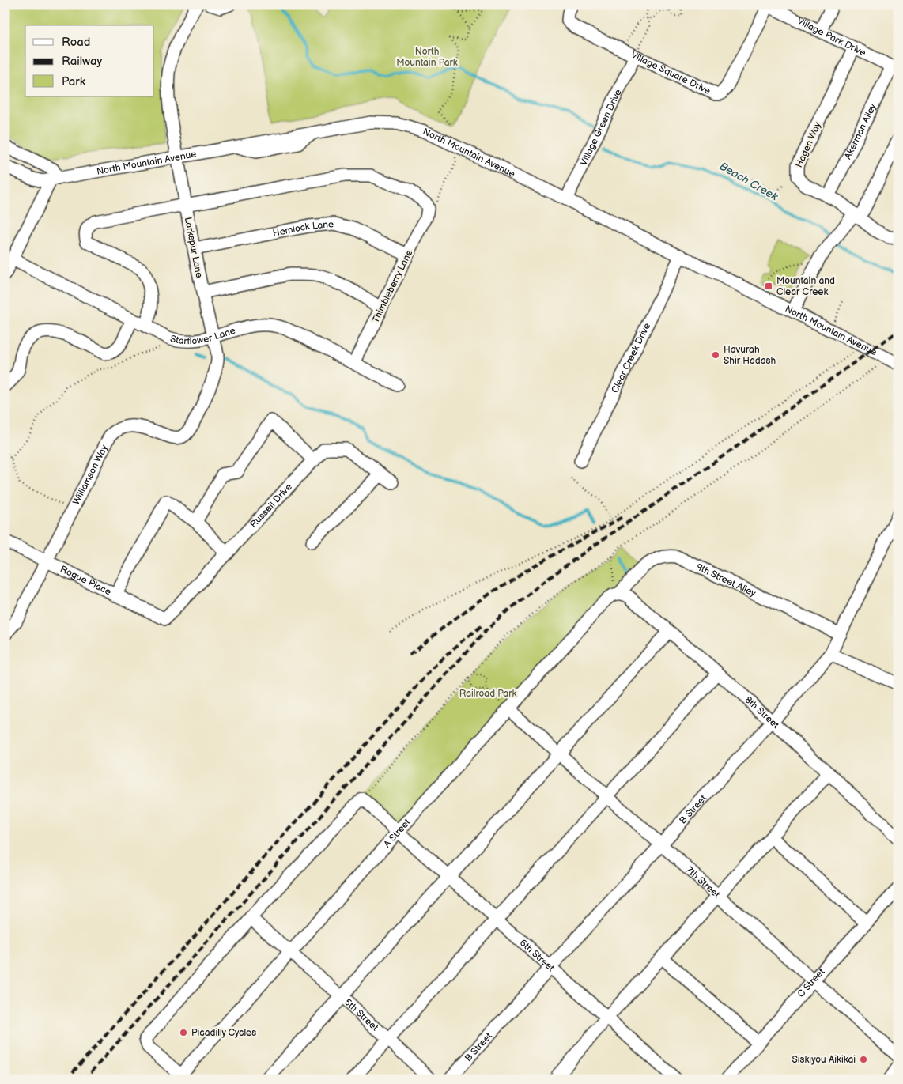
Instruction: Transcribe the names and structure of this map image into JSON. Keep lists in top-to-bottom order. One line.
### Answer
{"streets":{"street":["Village Park Drive","Village Square Drive","Village Green Drive","Akerman Alley","Hagen Way","North Mountain Avenue","Hemlock Lane","Larkspur Lane","Thimbleberry Lane","Starflower Lane","Clear Creek Drive","Williamson Way","Russell Drive","9th Street Alley","Rogue Place","8th Street","B Street","A Street","7th Street","6th Street","C Street","5th Street"]},"crossings":[["Village Park Drive","Village Square Drive"],["Village Park Drive","Akerman Alley"],["Village Park Drive","Hagen Way"],["Village Square Drive","Village Green Drive"],["Village Green Drive","North Mountain Avenue"],["Akerman Alley","Hagen Way"],["North Mountain Avenue","Larkspur Lane"],["North Mountain Avenue","Clear Creek Drive"],["Hemlock Lane","Larkspur Lane"],["Hemlock Lane","Thimbleberry Lane"],["Larkspur Lane","Starflower Lane"],["Larkspur Lane","Williamson Way"],["Thimbleberry Lane","Starflower Lane"],["Starflower Lane","Williamson Way"],["Williamson Way","Rogue Place"],["Russell Drive","Rogue Place"],["9th Street Alley","8th Street"],["9th Street Alley","B Street"],["9th Street Alley","A Street"],["8th Street","B Street"],["8th Street","A Street"],["B Street","7th Street"],["B Street","6th Street"],["A Street","7th Street"],["A Street","6th Street"],["A Street","5th Street"],["7th Street","C Street"]],"water":["Beach Creek"],"parks":["North Mountain Park","Railroad Park"],"places":{"transit":["Mountain and Clear Creek"],"other":["Havurah Shir Hadash","Picadilly Cycles","Siskiyou Aikikai"]},"legend":["Road","Railway","Park"]}
